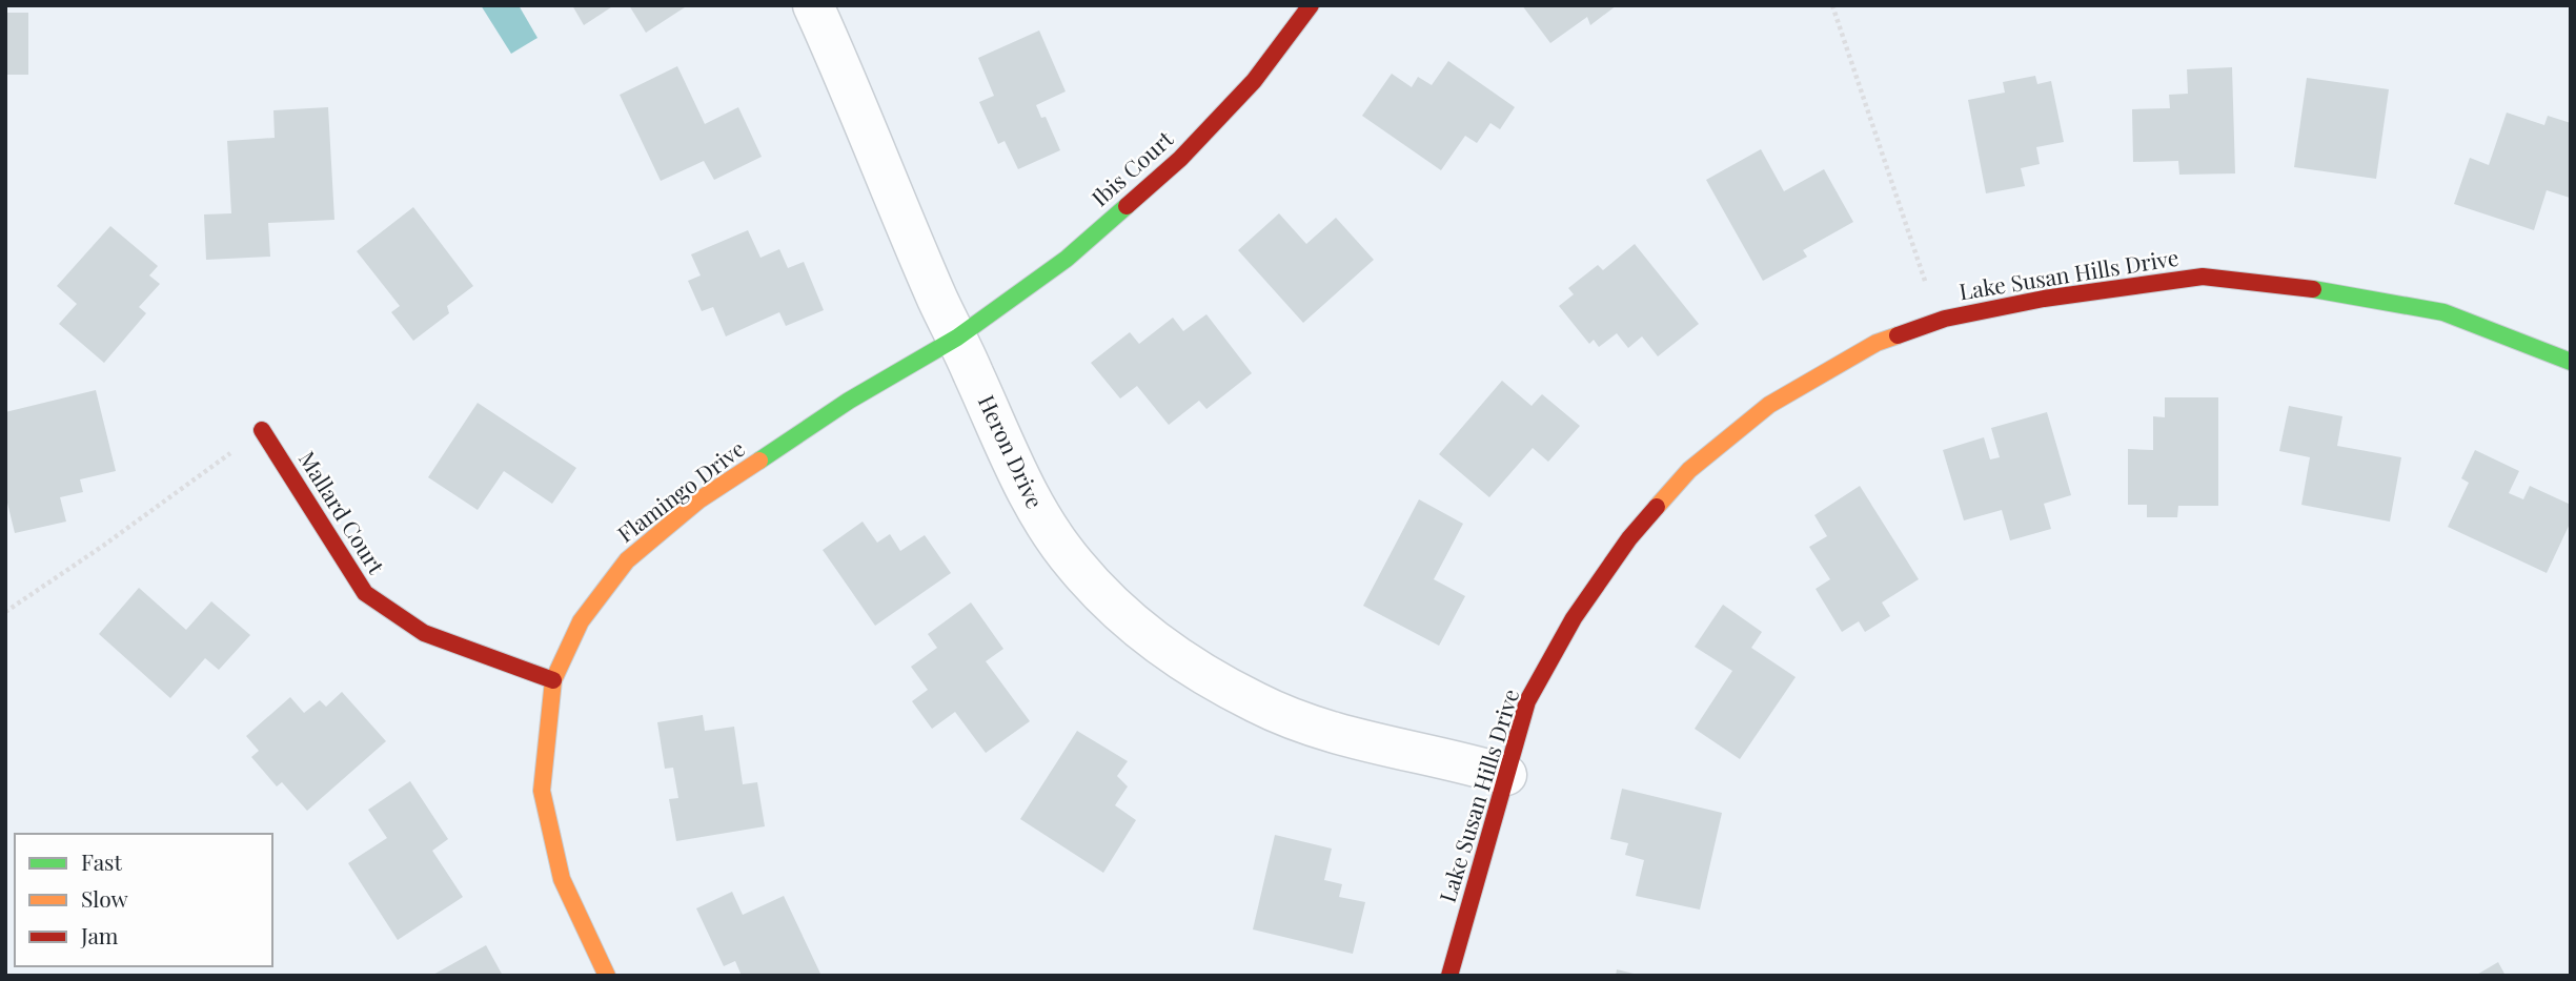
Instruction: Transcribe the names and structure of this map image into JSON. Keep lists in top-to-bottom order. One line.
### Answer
{"streets":{"street":["Ibis Court","Lake Susan Hills Drive","Heron Drive","Flamingo Drive","Mallard Court"]},"crossings":[["Ibis Court","Heron Drive"],["Ibis Court","Flamingo Drive"],["Lake Susan Hills Drive","Heron Drive"],["Heron Drive","Flamingo Drive"],["Flamingo Drive","Mallard Court"]],"legend":["Fast","Slow","Jam"]}
